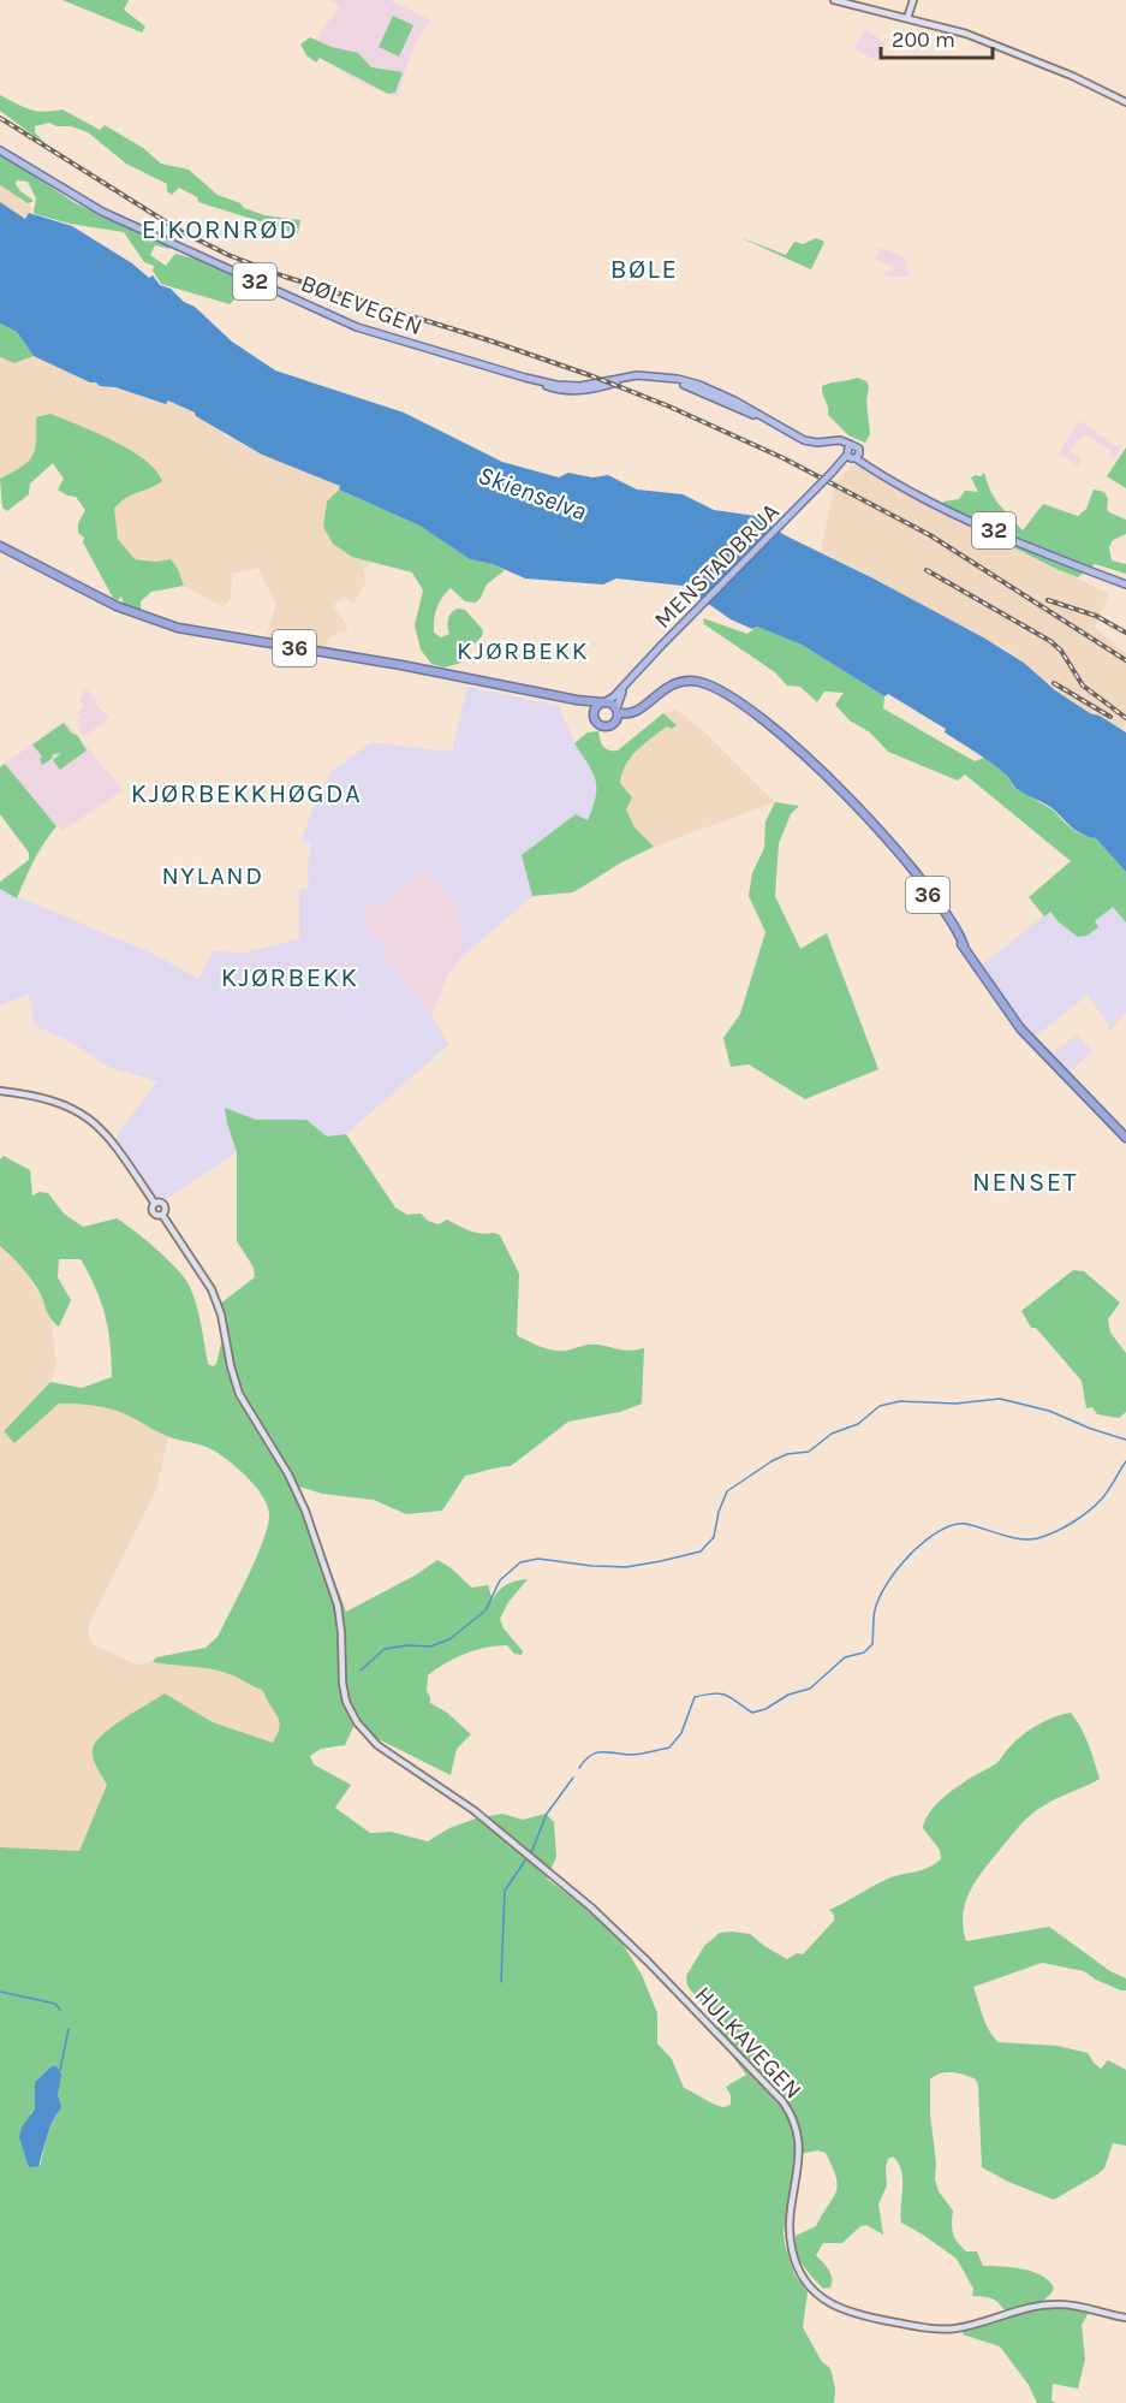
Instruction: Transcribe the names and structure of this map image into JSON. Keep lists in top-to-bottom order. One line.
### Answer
{"streets":{"highway":["36"],"main road":["32","BØLEVEGEN","MENSTADBRUA","HULKAVEGEN"]},"crossings":[["32","BØLEVEGEN"],["32","MENSTADBRUA"],["MENSTADBRUA","36"]],"districts":["EIKORNRØD","BØLE","KJØRBEKK","KJØRBEKKHØGDA","NYLAND","KJØRBEKK","NENSET"],"water":["Skienselva"],"scale_bar":"200 m"}
